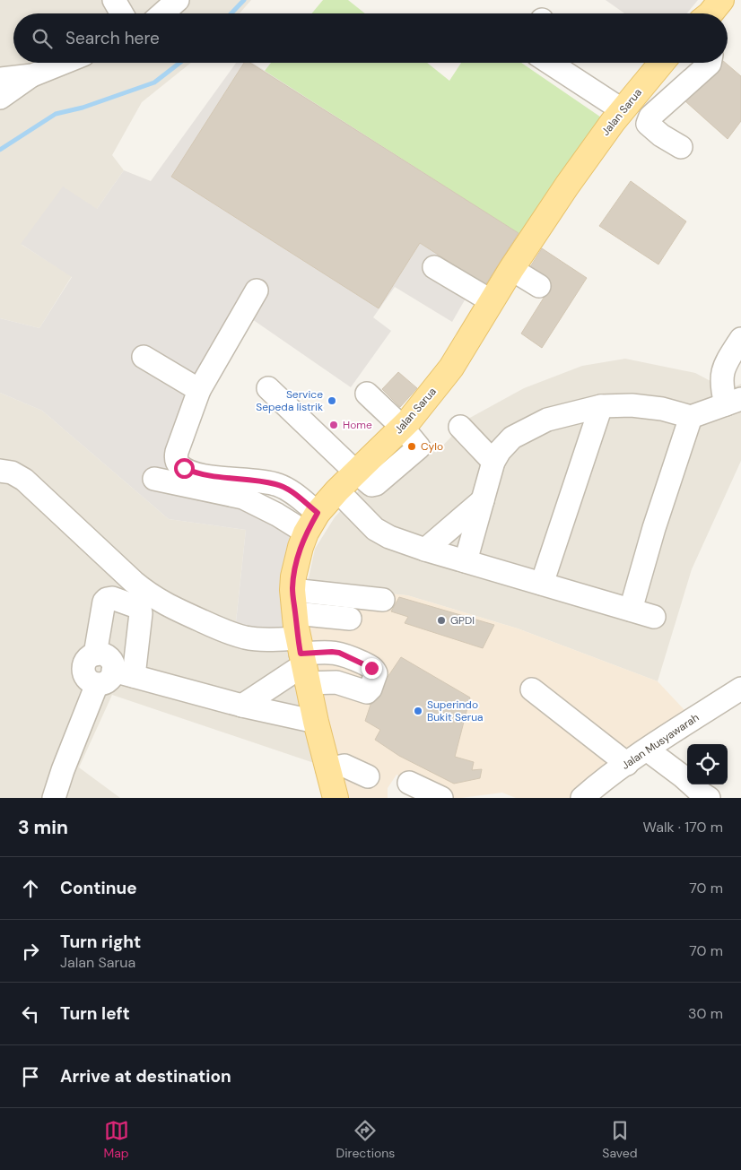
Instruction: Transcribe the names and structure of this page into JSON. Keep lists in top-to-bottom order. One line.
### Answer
{"streets":{"main road":["Jalan Sarua"],"street":["Jalan Musyawarah"]},"places":["Service Sepeda listrik","Home","Cylo","GPDI","Superindo Bukit Serua"],"page":{"search":"Search here","heading":["3 min","Walk · 170 m"],"list":[["Continue","70 m"],["Turn right","Jalan Sarua","70 m"],["Turn left","30 m"],"Arrive at destination"],"nav":["Map","Directions","Saved"]}}
